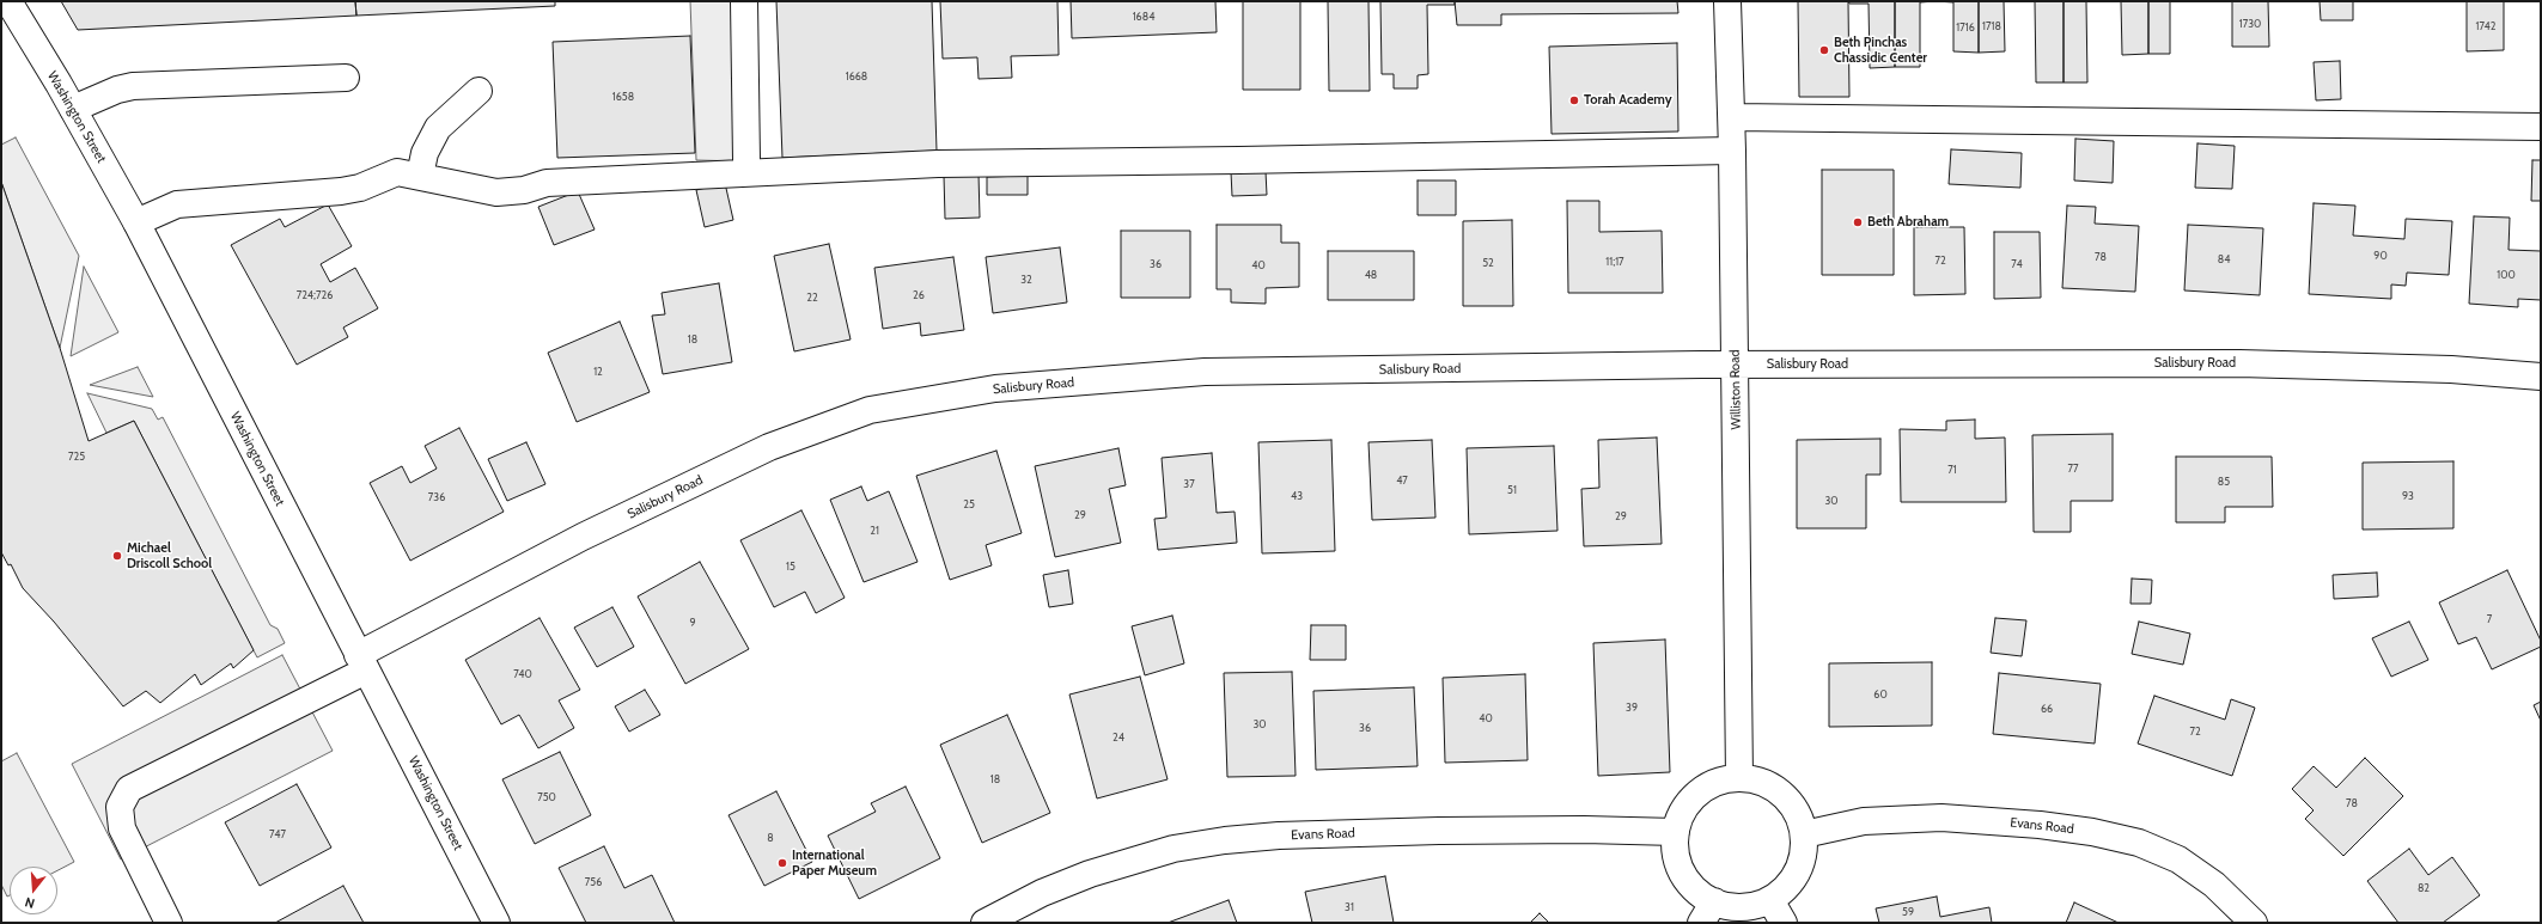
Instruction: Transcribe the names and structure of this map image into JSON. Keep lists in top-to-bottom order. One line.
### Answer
{"streets":{"street":["Washington Street","Salisbury Road","Williston Road","Evans Road"]},"crossings":[["Washington Street","Salisbury Road"],["Salisbury Road","Williston Road"],["Williston Road","Evans Road"]],"places":["Beth Pinchas Chassidic Center","Torah Academy","Beth Abraham","Michael Driscoll School","International Paper Museum"],"house_numbers":["1684","1730","1718","1742","1716","1668","1658","90","78","84","72","11;17","52","36","74","40","48","100","32","724;726","26","22","18","12","725","77","71","47","85","37","51","43","93","736","30","25","29","29","21","15","7","9","740","60","39","66","40","30","36","72","24","18","750","78","747","8","756","82","31","59"],"north":"bottom"}
